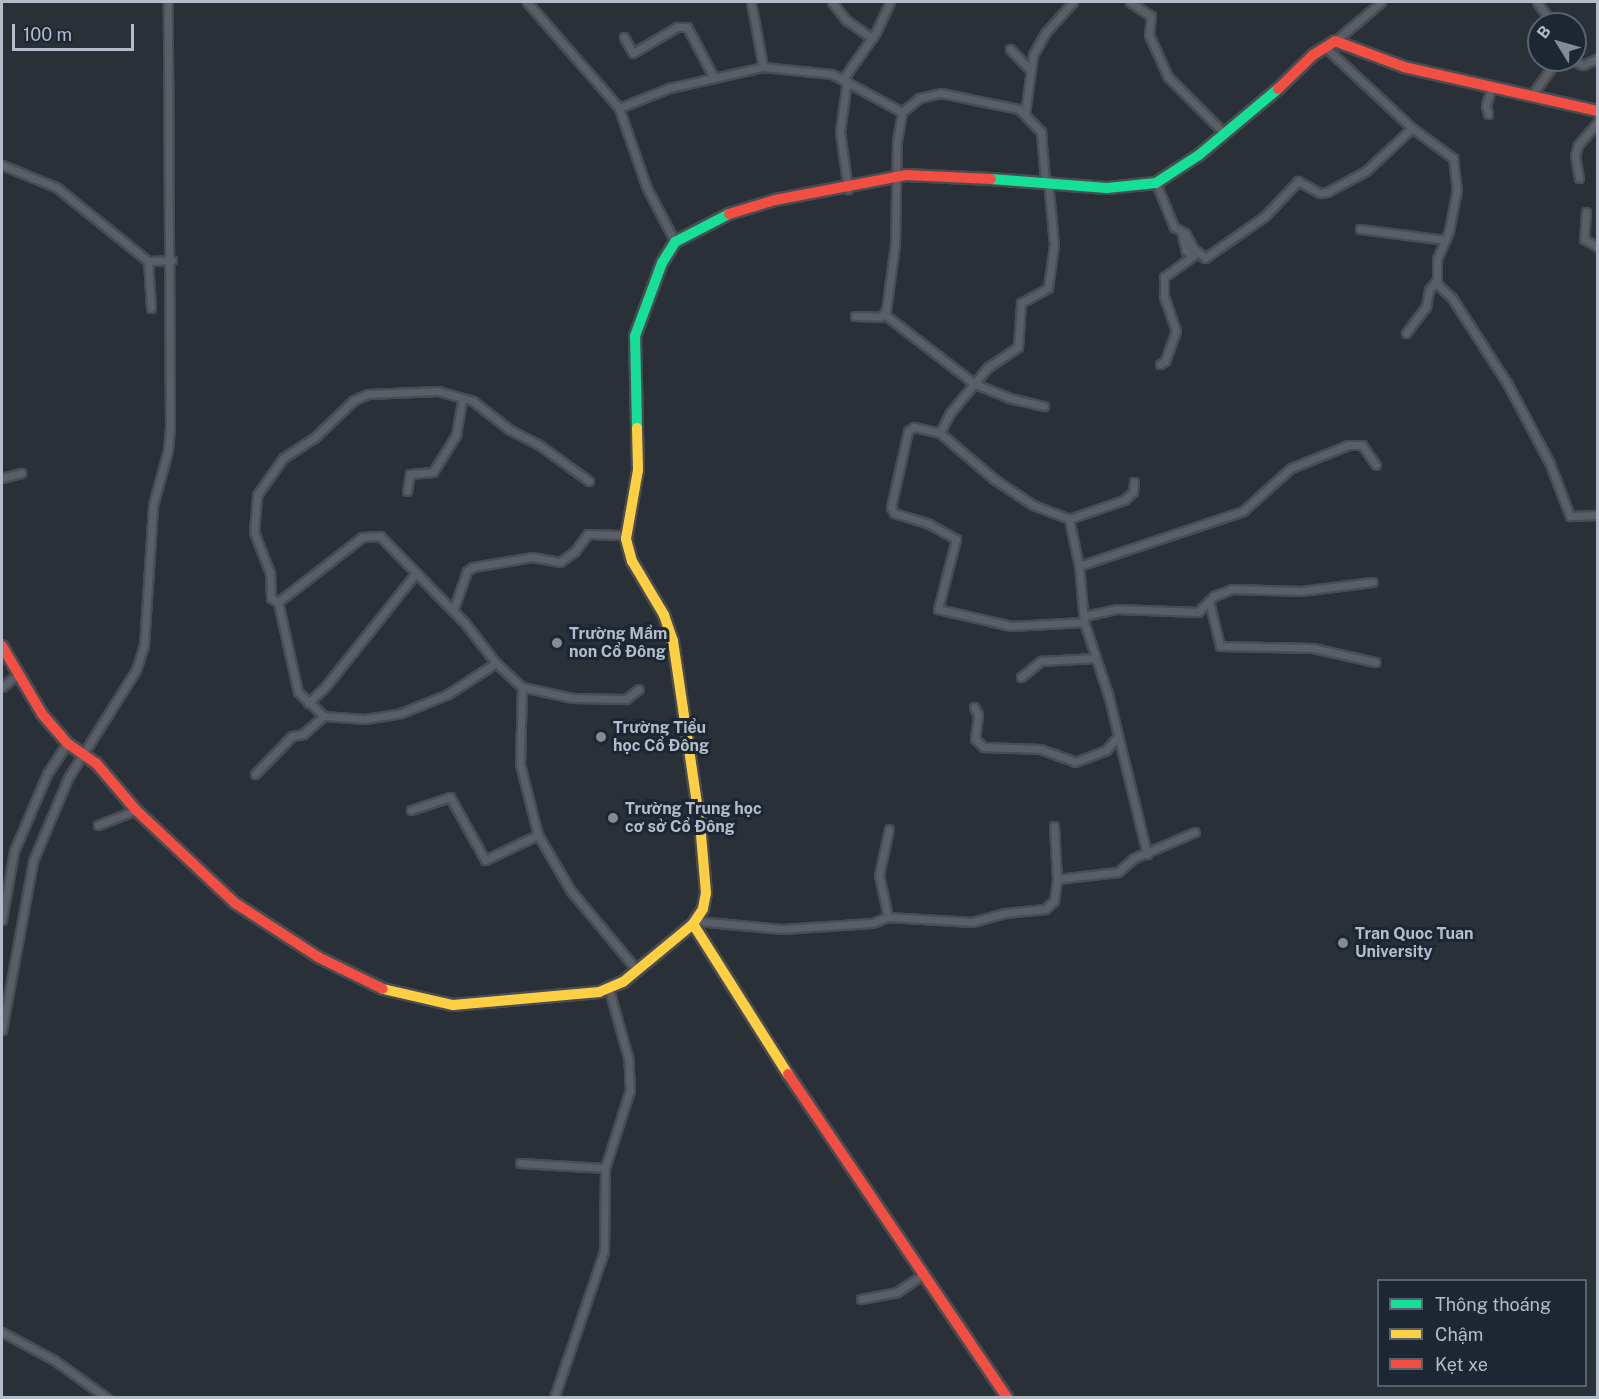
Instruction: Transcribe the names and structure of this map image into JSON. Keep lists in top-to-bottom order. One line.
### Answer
{"places":["Trường Mầm non Cổ Đông","Trường Tiểu học Cổ Đông","Trường Trung học cơ sở Cổ Đông","Tran Quoc Tuan University"],"legend":["Thông thoáng","Chậm","Kẹt xe"],"scale_bar":"100 m","north":"top left"}
